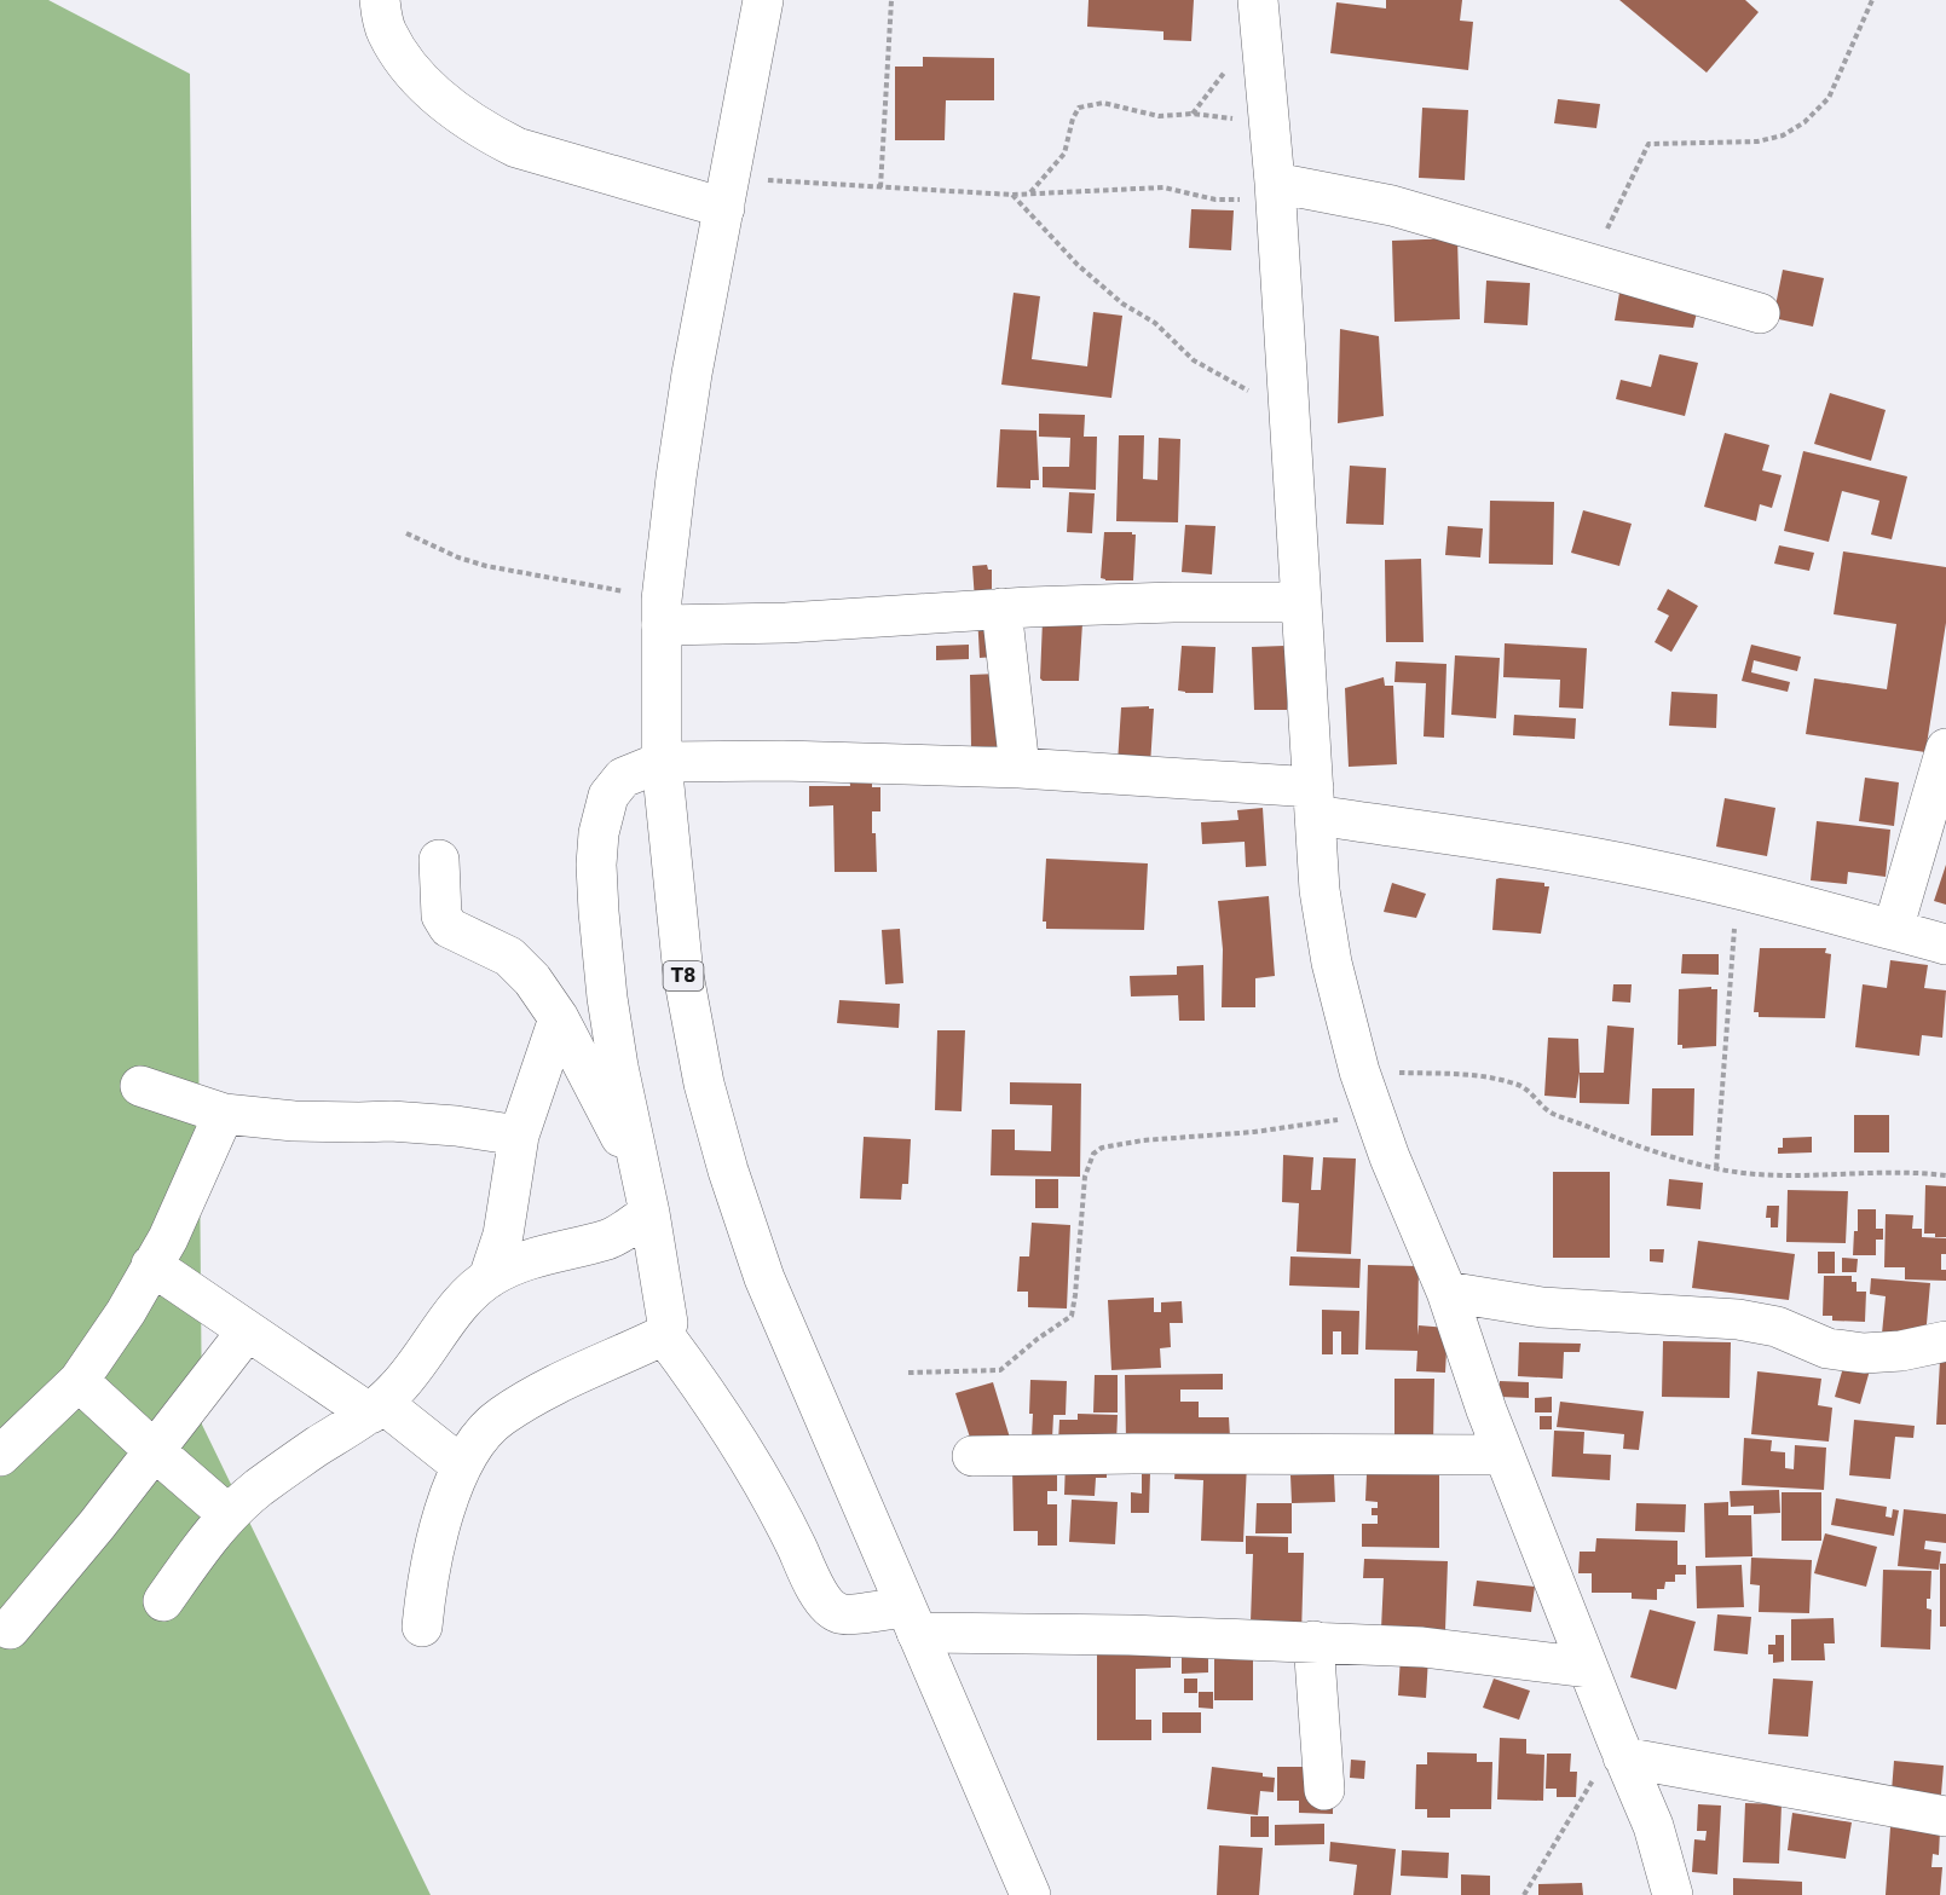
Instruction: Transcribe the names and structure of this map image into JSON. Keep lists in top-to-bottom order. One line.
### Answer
{"streets":{"main road":["T8"]}}
